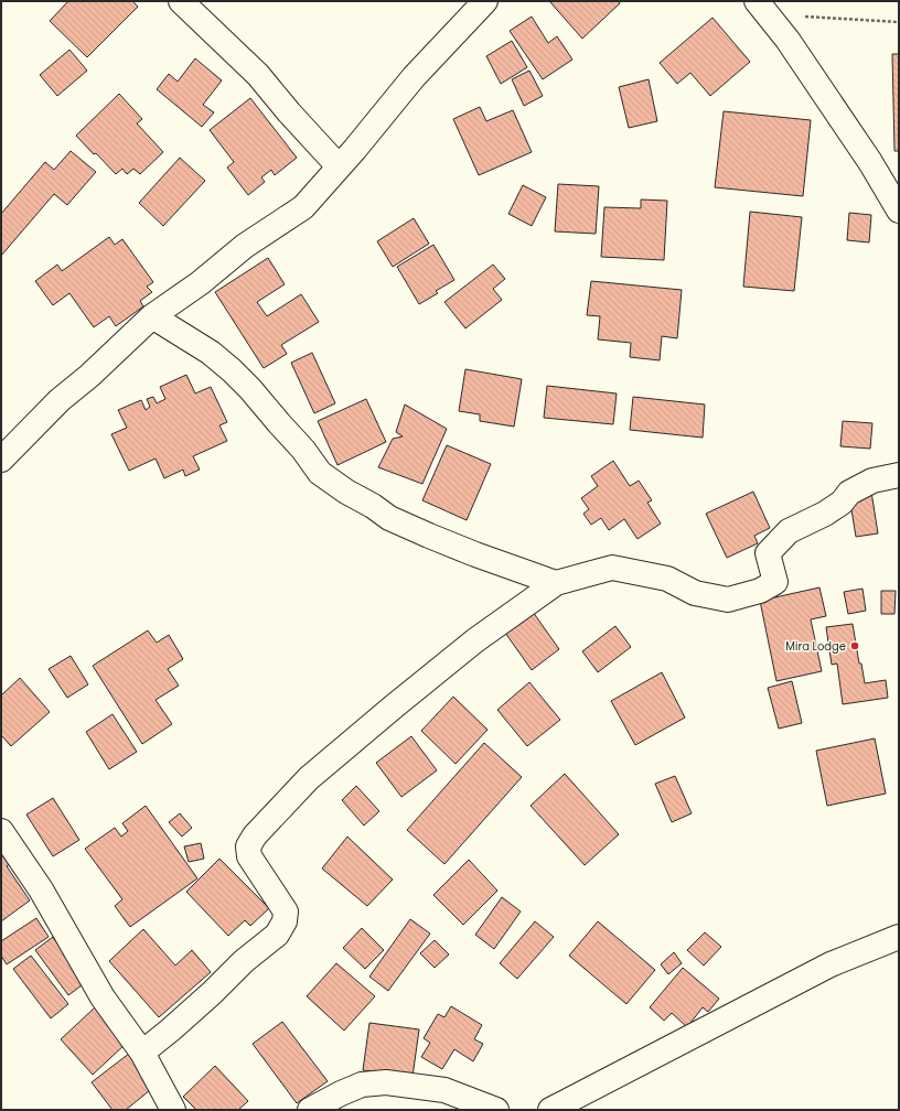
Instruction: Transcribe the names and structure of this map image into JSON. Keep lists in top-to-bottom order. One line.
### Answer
{"places":["Mira Lodge"]}
